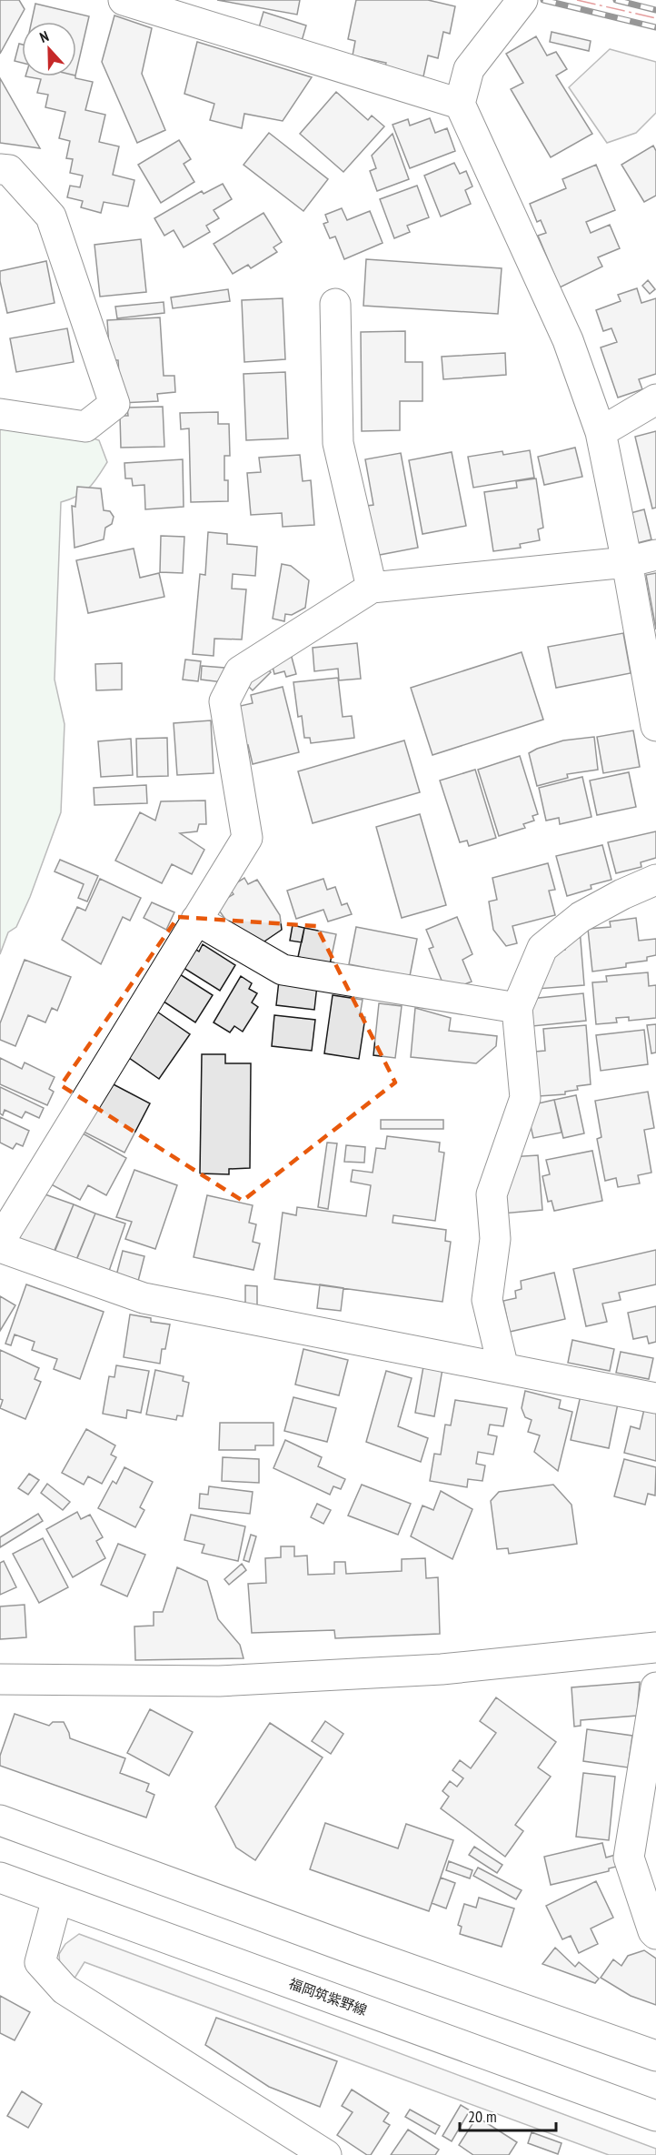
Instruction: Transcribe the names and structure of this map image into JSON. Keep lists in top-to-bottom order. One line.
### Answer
{"streets":{"street":["福岡筑紫野線"]},"scale_bar":"20 m","north":"top"}
